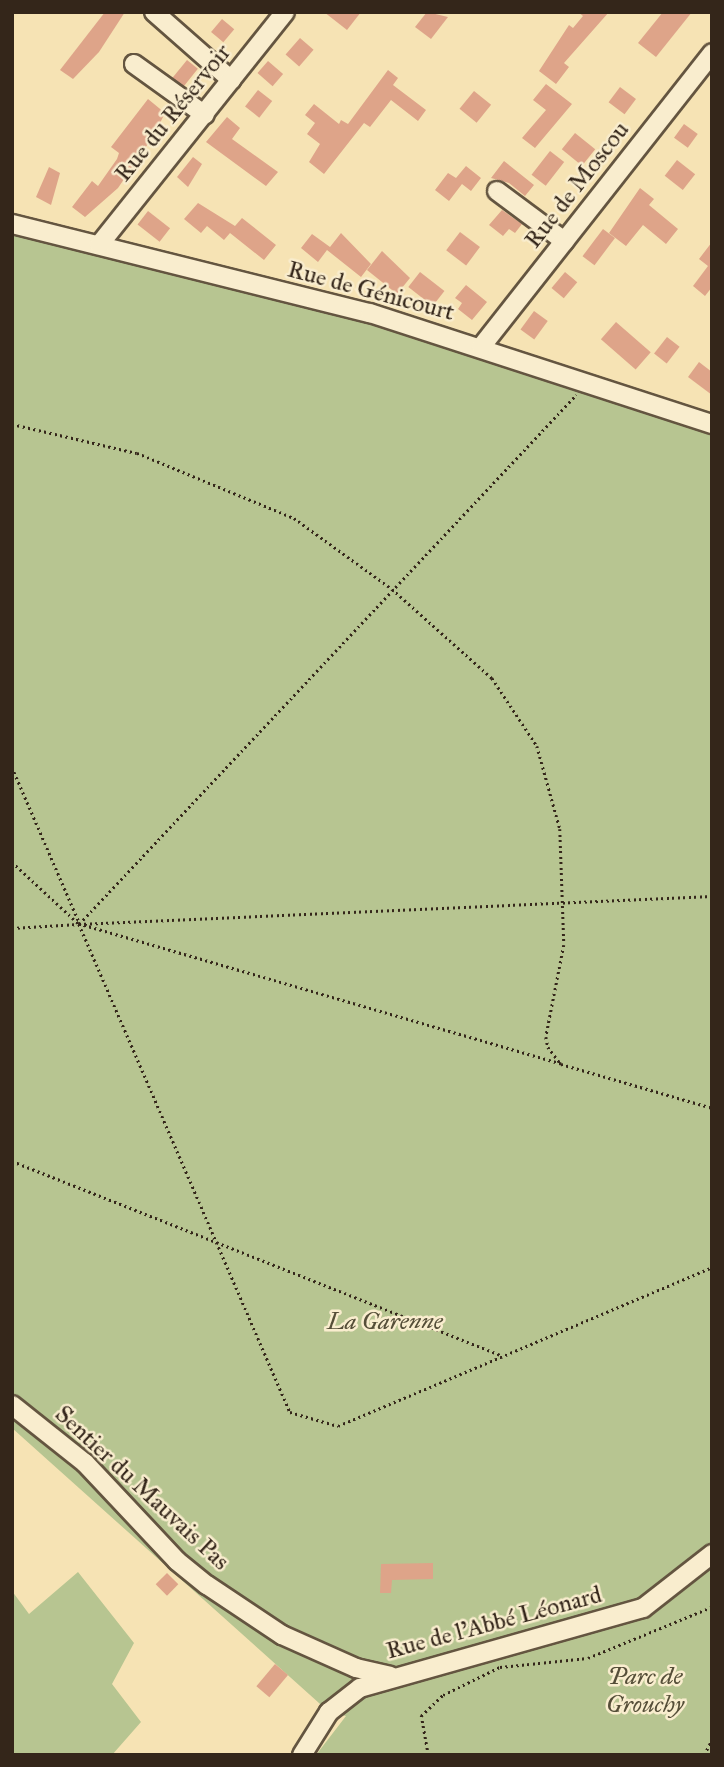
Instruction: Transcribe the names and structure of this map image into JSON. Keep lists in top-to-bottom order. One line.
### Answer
{"streets":{"street":["Rue du Réservoir","Rue de Moscou","Rue de Génicourt","Sentier du Mauvais Pas","Rue de l'Abbé Léonard"]},"crossings":[["Rue du Réservoir","Rue de Génicourt"],["Rue de Moscou","Rue de Génicourt"],["Sentier du Mauvais Pas","Rue de l'Abbé Léonard"]],"parks":["La Garenne","Parc de Grouchy"]}
